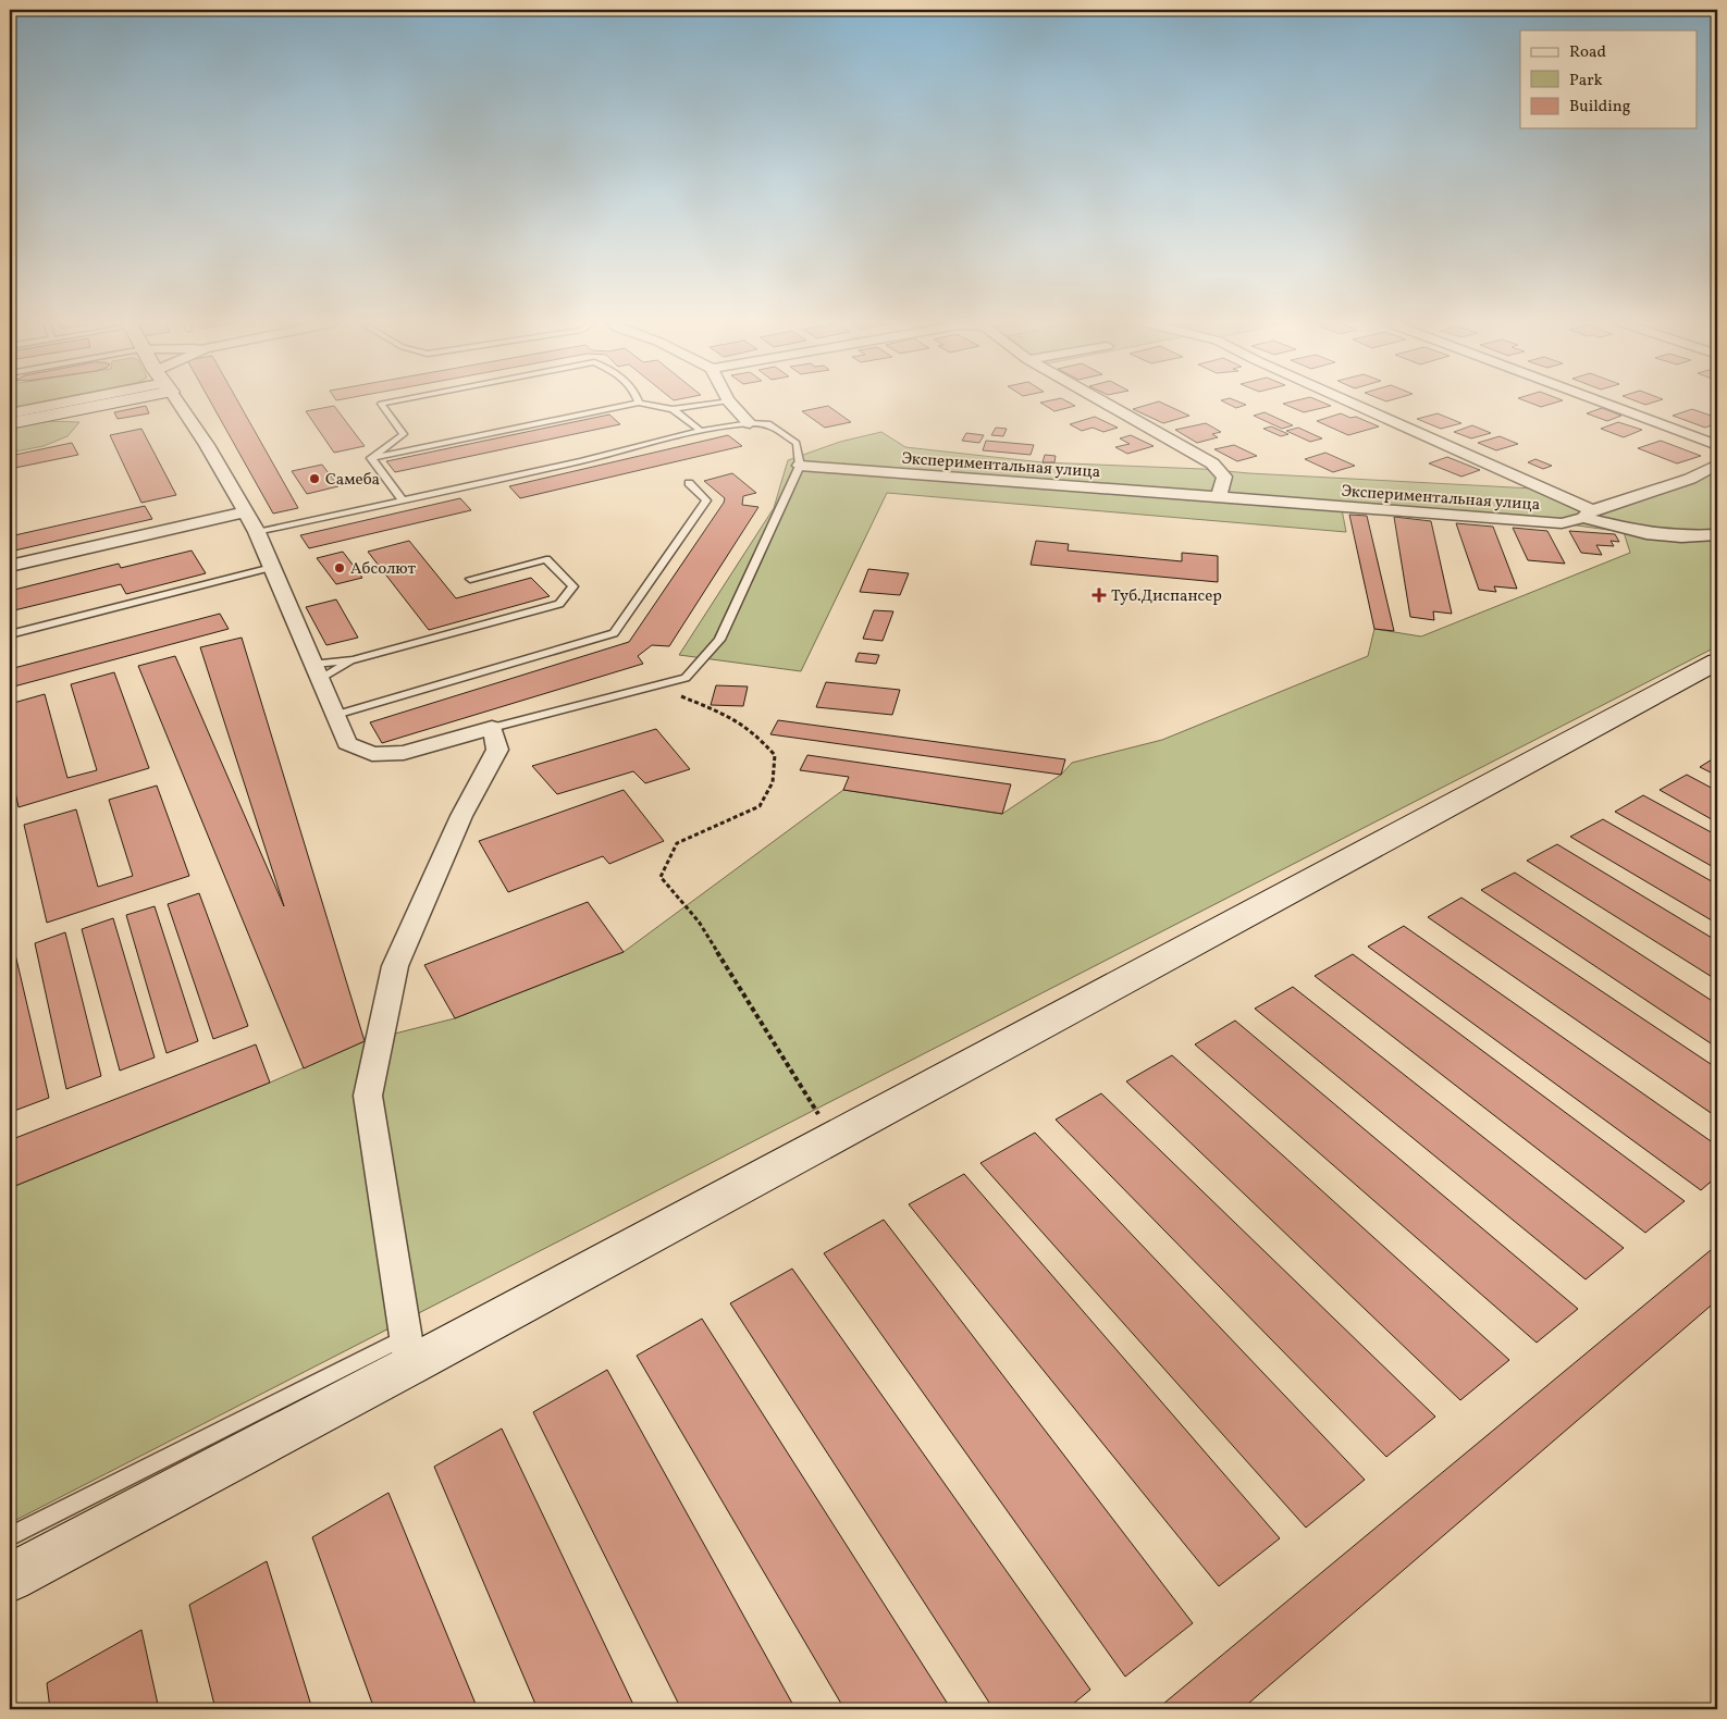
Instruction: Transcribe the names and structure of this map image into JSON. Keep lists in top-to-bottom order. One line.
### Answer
{"streets":{"street":["Экспериментальная улица"]},"places":{"other":["Самеба","Абсолют"],"health":["Туб.Диспансер"]},"legend":["Road","Park","Building"]}
